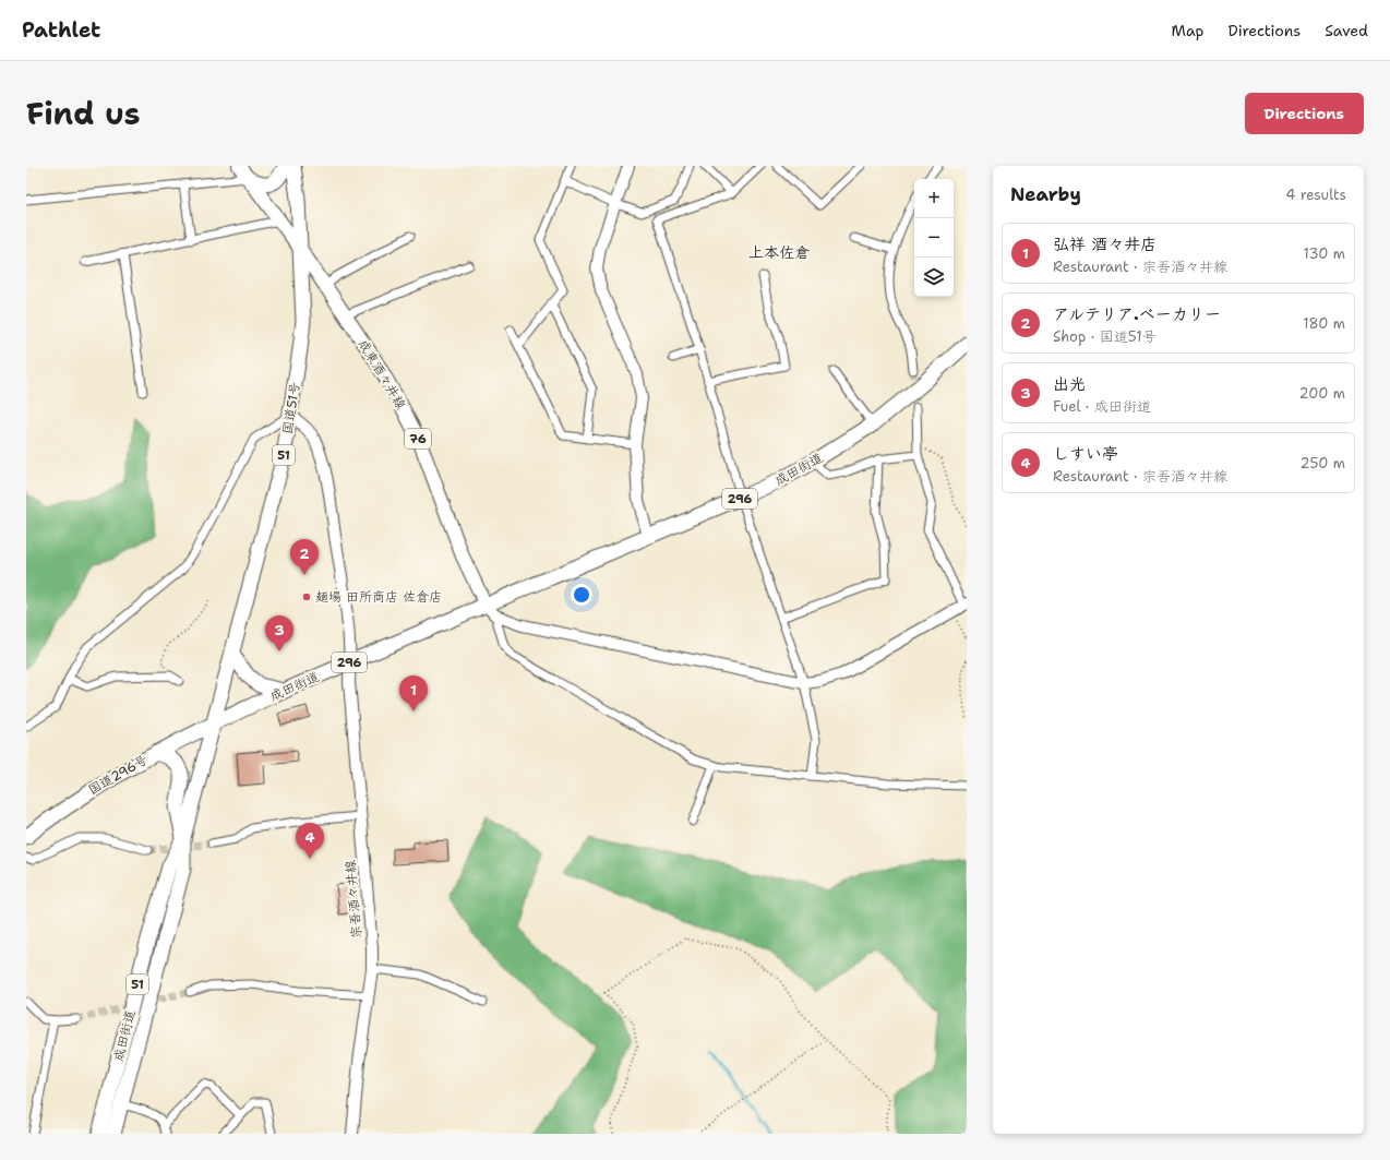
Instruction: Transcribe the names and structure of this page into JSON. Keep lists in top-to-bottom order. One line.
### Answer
{"streets":{"highway":["国道51号","51","成田街道","296","国道296号"],"main road":["成東酒々井線","76"],"street":["宗吾酒々井線"]},"crossings":[["成東酒々井線","国道51号"],["成東酒々井線","成田街道"],["国道51号","成田街道"],["国道51号","国道296号"],["国道51号","宗吾酒々井線"],["成田街道","国道296号"],["成田街道","宗吾酒々井線"]],"districts":["上本佐倉"],"places":["麺場 田所商店 佐倉店"],"page":{"header":"Pathlet","nav":["Map","Directions","Saved"],"title":"Find us","buttons":"Directions","heading":["Nearby","4 results"],"map_buttons":["+","−"],"list":[{"mark":"1","name":"弘祥 酒々井店","note":"Restaurant · 宗吾酒々井線","value":"130 m"},{"mark":"2","name":"アルテリア.ベーカリー","note":"Shop · 国道51号","value":"180 m"},{"mark":"3","name":"出光","note":"Fuel · 成田街道","value":"200 m"},{"mark":"4","name":"しすい亭","note":"Restaurant · 宗吾酒々井線","value":"250 m"}],"pins":["2","3","1","4"]}}
